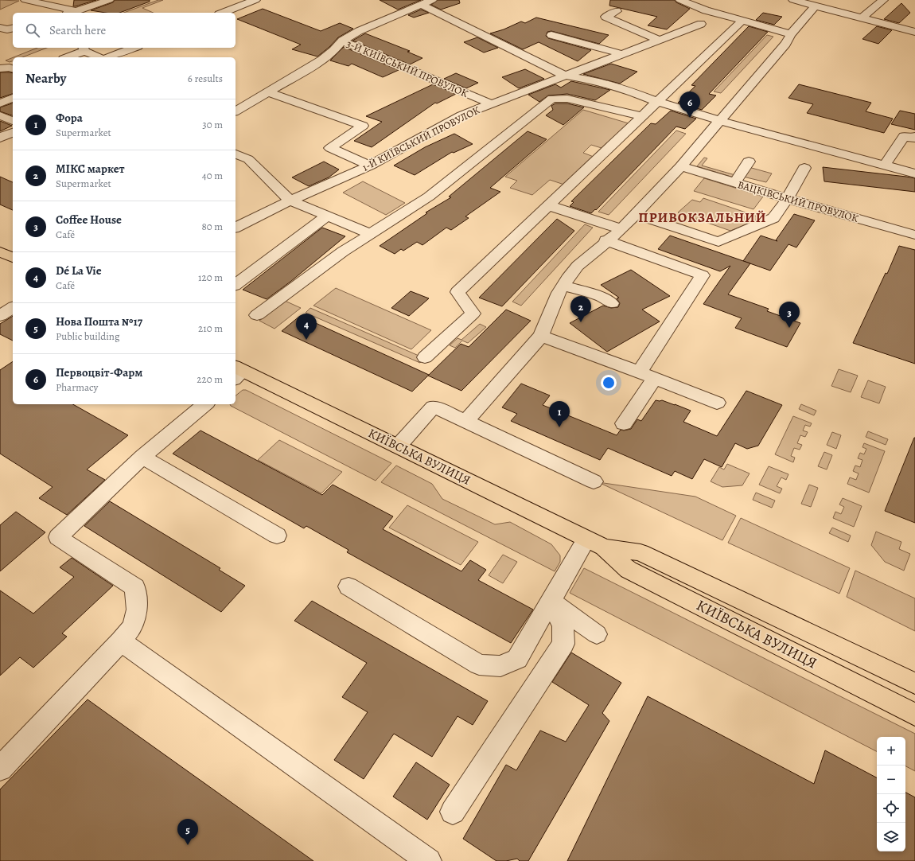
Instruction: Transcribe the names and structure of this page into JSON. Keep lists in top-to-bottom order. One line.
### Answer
{"streets":{"main road":["КИЇВСЬКА ВУЛИЦЯ"],"street":["3-Й КИЇВСЬКИЙ ПРОВУЛОК","1-Й КИЇВСЬКИЙ ПРОВУЛОК","ВАЦКІВСЬКИЙ ПРОВУЛОК"]},"crossings":[["3-Й КИЇВСЬКИЙ ПРОВУЛОК","1-Й КИЇВСЬКИЙ ПРОВУЛОК"]],"districts":["ПРИВОКЗАЛЬНИЙ"],"page":{"search":"Search here","heading":["Nearby","6 results"],"pins":["6","2","3","4","1","5"],"list":[{"mark":"1","name":"Фора","note":"Supermarket","value":"30 m"},{"mark":"2","name":"МІКС маркет","note":"Supermarket","value":"40 m"},{"mark":"3","name":"Coffee House","note":"Café","value":"80 m"},{"mark":"4","name":"Dé La Vie","note":"Café","value":"120 m"},{"mark":"5","name":"Нова Пошта №17","note":"Public building","value":"210 m"},{"mark":"6","name":"Первоцвіт-Фарм","note":"Pharmacy","value":"220 m"}],"map_buttons":["+","−"]}}
